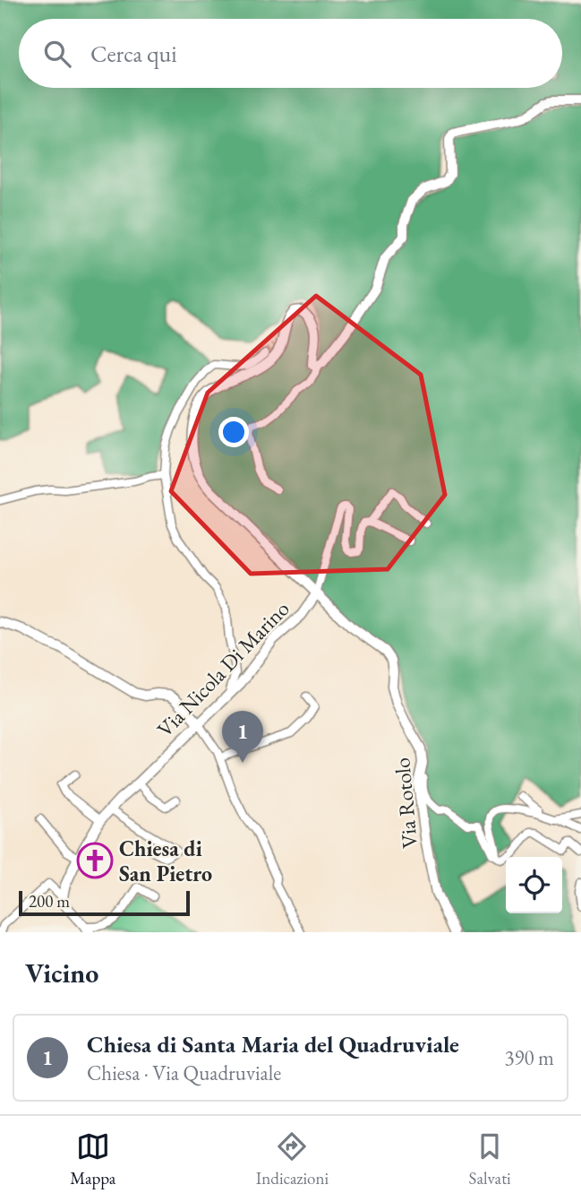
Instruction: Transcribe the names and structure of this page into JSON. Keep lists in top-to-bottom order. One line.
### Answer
{"streets":{"street":["Via Nicola Di Marino","Via Rotolo"]},"crossings":[["Via Nicola Di Marino","Via Rotolo"]],"places":{"church":["Chiesa di San Pietro"]},"scale_bar":"200 m","page":{"search":"Cerca qui","pins":"1","scale":"200 m","heading":"Vicino","list":[{"mark":"1","name":"Chiesa di Santa Maria del Quadruviale","note":"Chiesa · Via Quadruviale","value":"390 m"}],"nav":["Mappa","Indicazioni","Salvati"]}}
